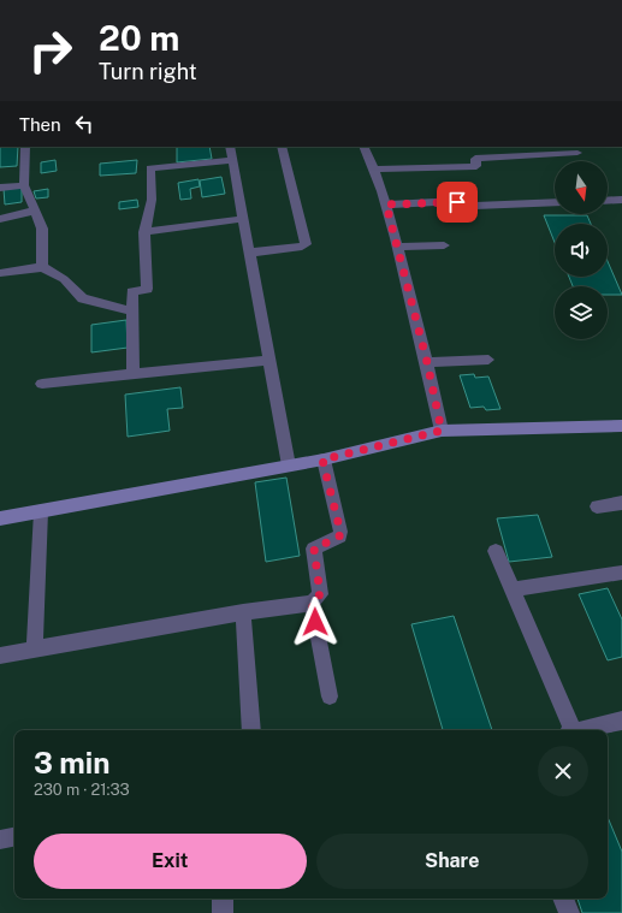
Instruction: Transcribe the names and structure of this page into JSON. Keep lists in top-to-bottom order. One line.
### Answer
{"north":"bottom","page":{"turn":["20 m","Turn right"],"then":"Then","heading":["3 min","230 m · 21:33"],"buttons":["Exit","Share"]}}
